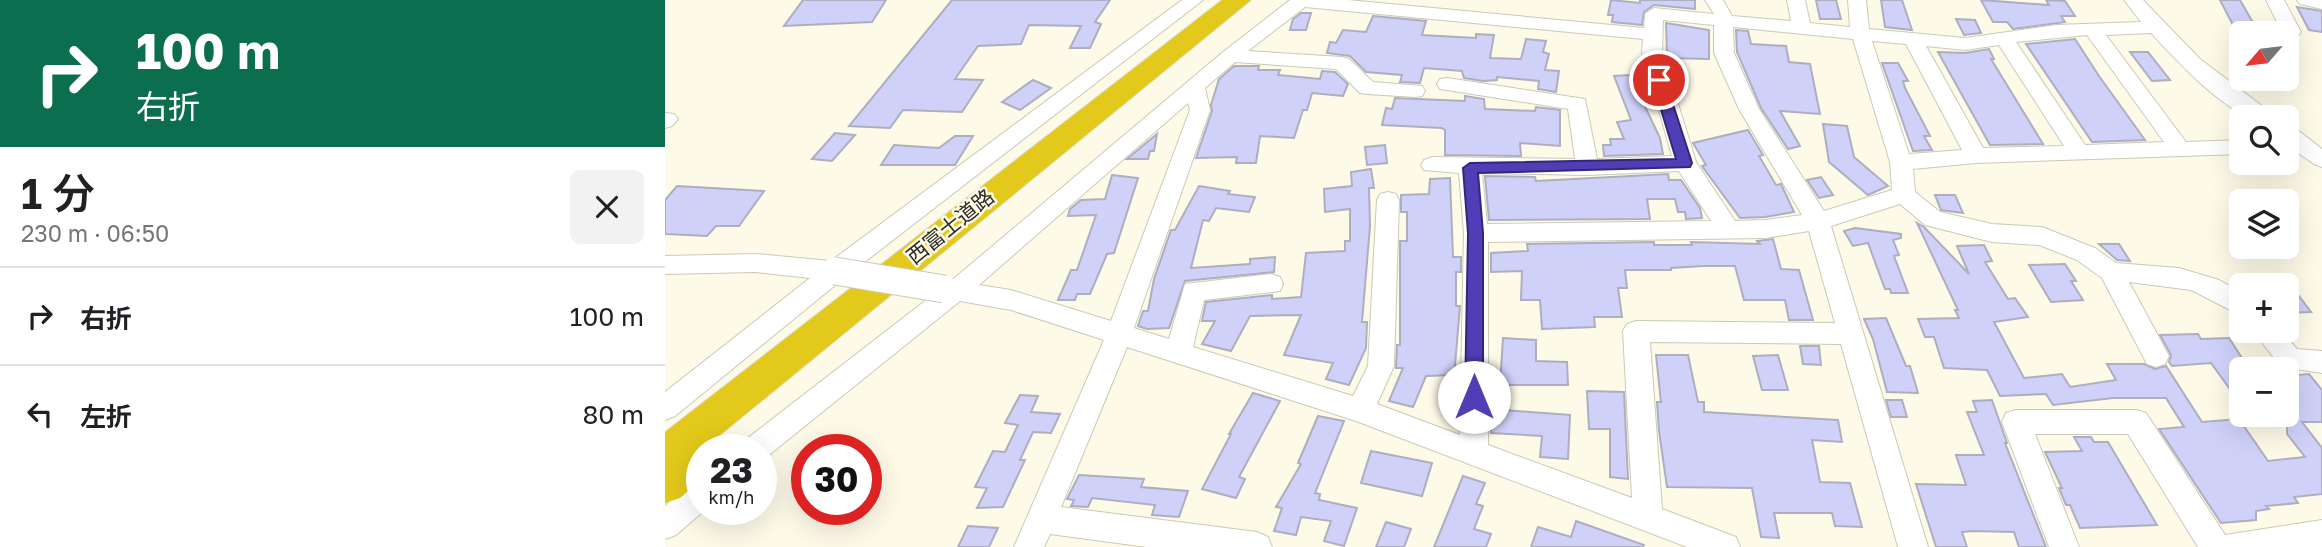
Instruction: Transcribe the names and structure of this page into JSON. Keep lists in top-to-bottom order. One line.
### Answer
{"streets":{"highway":["西富士道路"]},"north":"bottom left","page":{"turn":["100 m","右折"],"map_buttons":["+","−"],"heading":["1 分","230 m · 06:50"],"list":[{"name":"右折","value":"100 m"},{"name":"左折","value":"80 m"}],"speed":"23 km/h","limit":"30"}}
